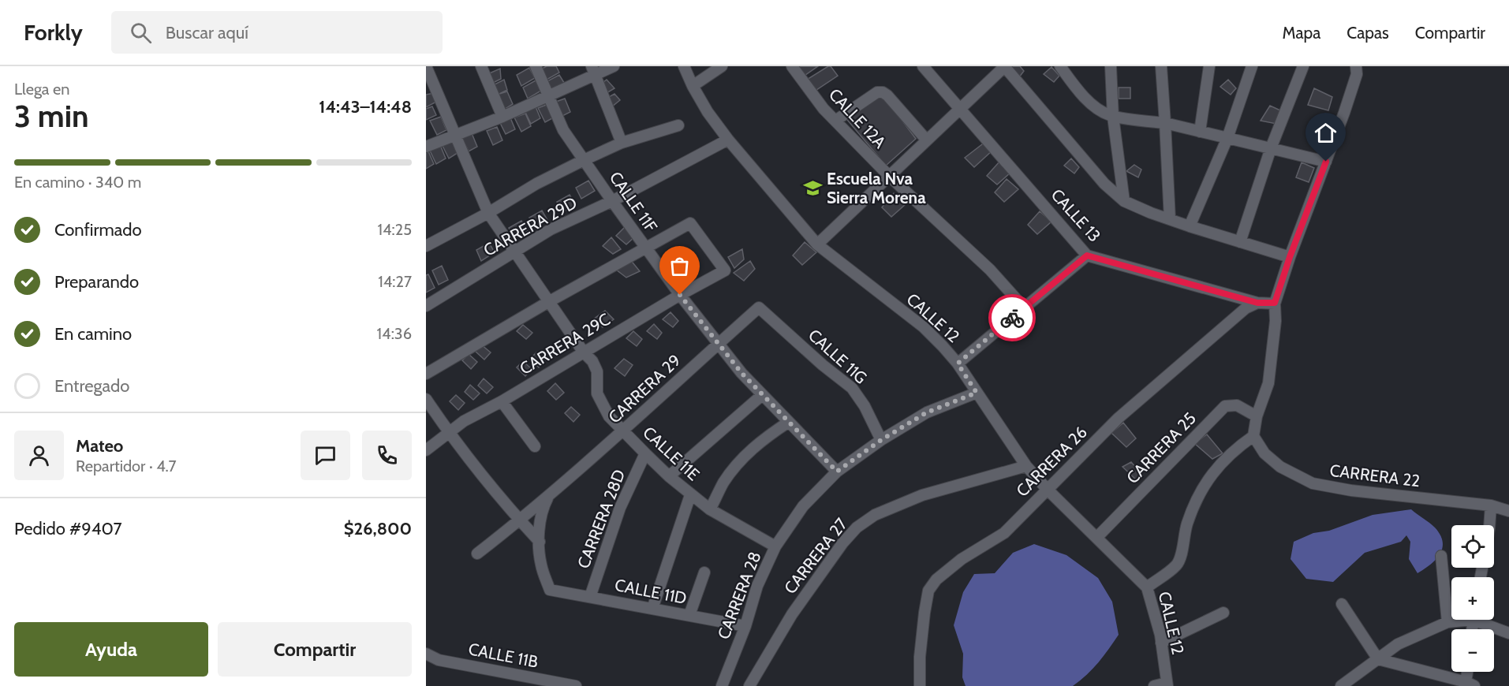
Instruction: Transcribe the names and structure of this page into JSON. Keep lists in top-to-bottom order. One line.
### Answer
{"streets":{"street":["CALLE 12A","CALLE 11F","CALLE 13","CARRERA 29D","CALLE 12","CARRERA 29C","CALLE 11G","CARRERA 29","CARRERA 25","CALLE 11E","CARRERA 26","CARRERA 22","CARRERA 28D","CARRERA 27","CALLE 11D","CARRERA 28","CALLE 11B"]},"crossings":[["CALLE 11F","CARRERA 29D"],["CALLE 11F","CARRERA 29C"],["CALLE 11F","CARRERA 29"],["CALLE 11F","CARRERA 28"],["CALLE 13","CARRERA 26"],["CARRERA 29D","CALLE 12"],["CARRERA 29D","CALLE 11E"],["CALLE 12","CARRERA 25"],["CALLE 12","CARRERA 26"],["CALLE 12","CARRERA 27"],["CALLE 12","CARRERA 28"],["CARRERA 29C","CALLE 11E"],["CALLE 11G","CARRERA 29"],["CALLE 11G","CARRERA 28"],["CARRERA 29","CALLE 11E"],["CARRERA 29","CALLE 11D"],["CALLE 11E","CARRERA 28D"],["CALLE 11E","CARRERA 28"],["CARRERA 28D","CALLE 11D"],["CALLE 11D","CARRERA 28"]],"places":{"school or university":["Escuela Nva Sierra Morena"]},"page":{"header":"Forkly","search":"Buscar aquí","nav":["Mapa","Capas","Compartir"],"heading":["3 min","Llega en","14:43–14:48"],"panel":["Mateo","Repartidor · 4.7","Pedido #9407","$26,800"],"bar":"En camino · 340 m","list":[["Confirmado","14:25"],["Preparando","14:27"],["En camino","14:36"],"Entregado"],"map_buttons":["+","−"],"buttons":["Ayuda","Compartir"]}}
